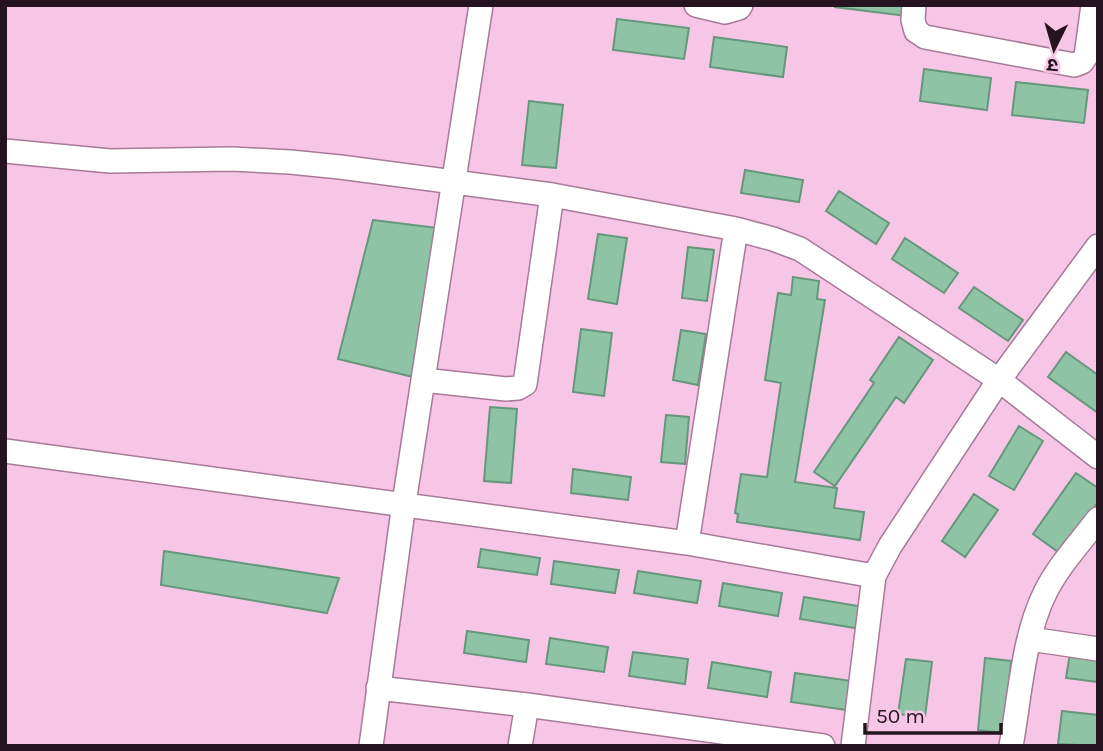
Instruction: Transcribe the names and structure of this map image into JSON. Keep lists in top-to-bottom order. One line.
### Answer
{"scale_bar":"50 m","north":"bottom"}
